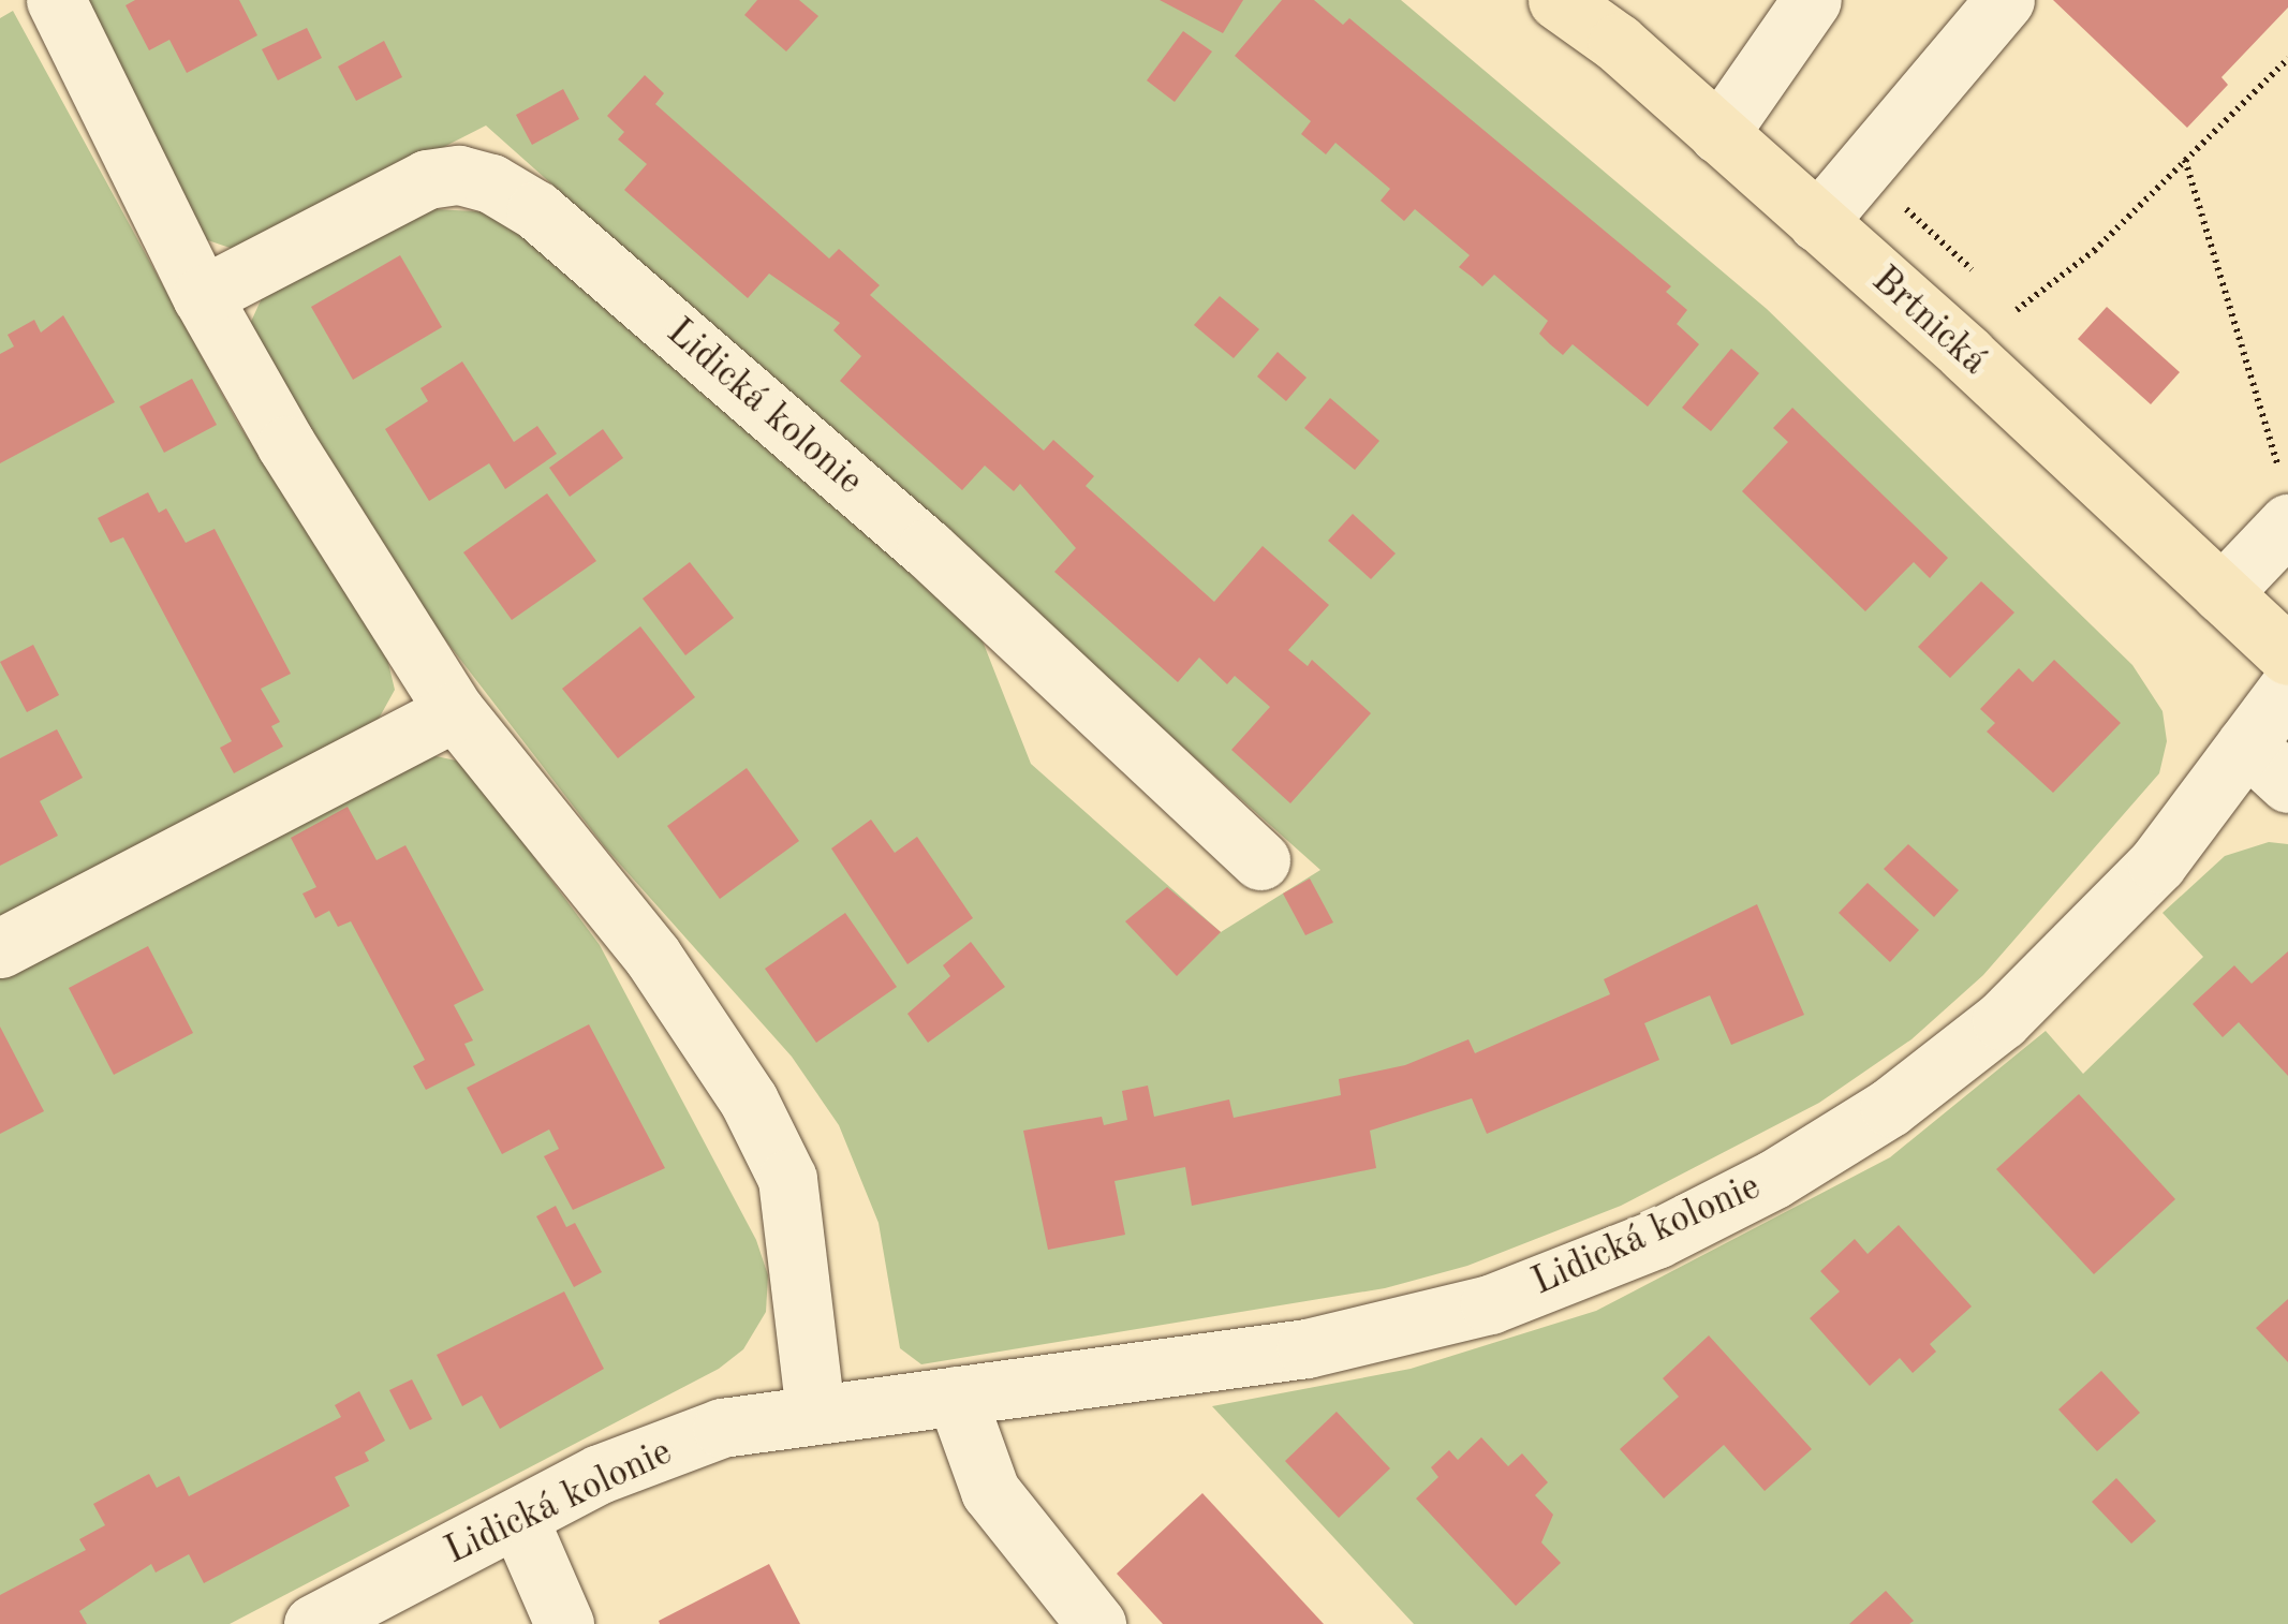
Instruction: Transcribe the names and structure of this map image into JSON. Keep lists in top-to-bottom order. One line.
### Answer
{"streets":{"main road":["Brtnická"],"street":["Lidická kolonie"]}}
